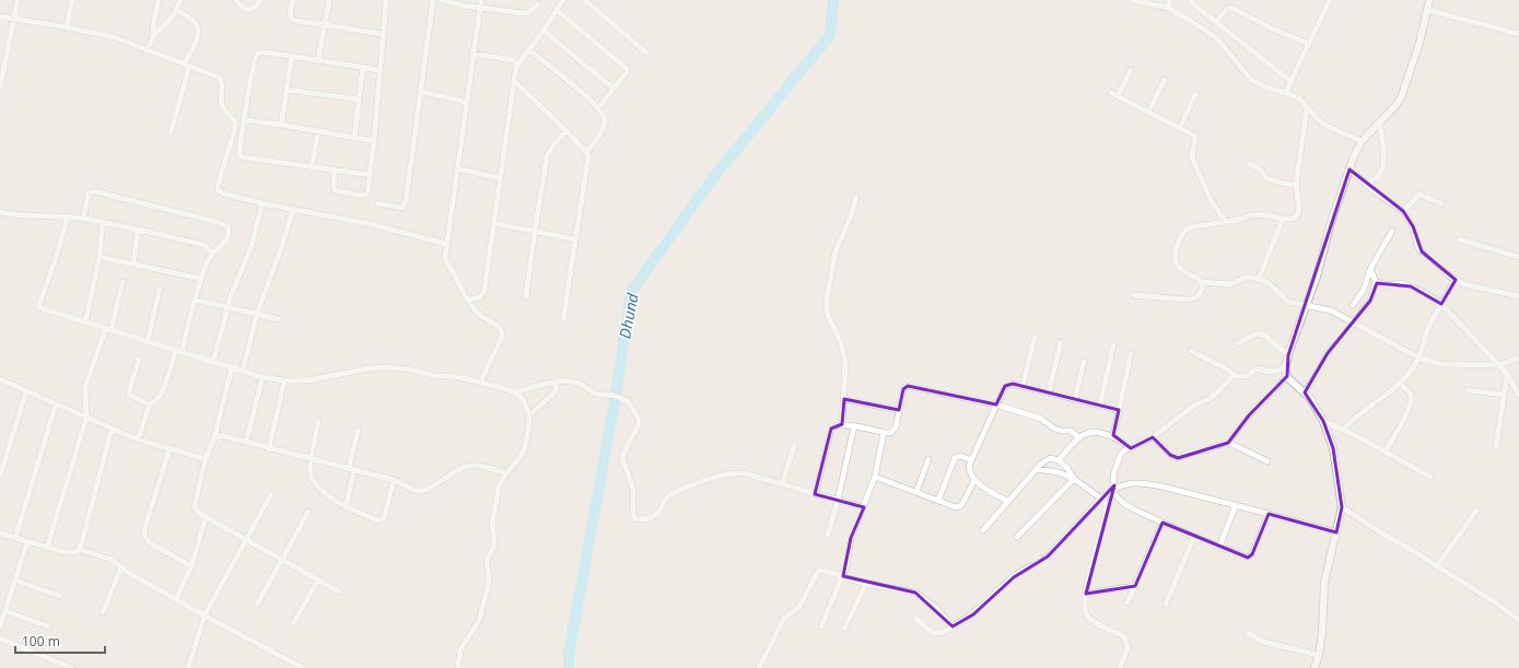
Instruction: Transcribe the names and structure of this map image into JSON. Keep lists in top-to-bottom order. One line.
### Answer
{"water":["Dhund"],"scale_bar":"100 m"}
